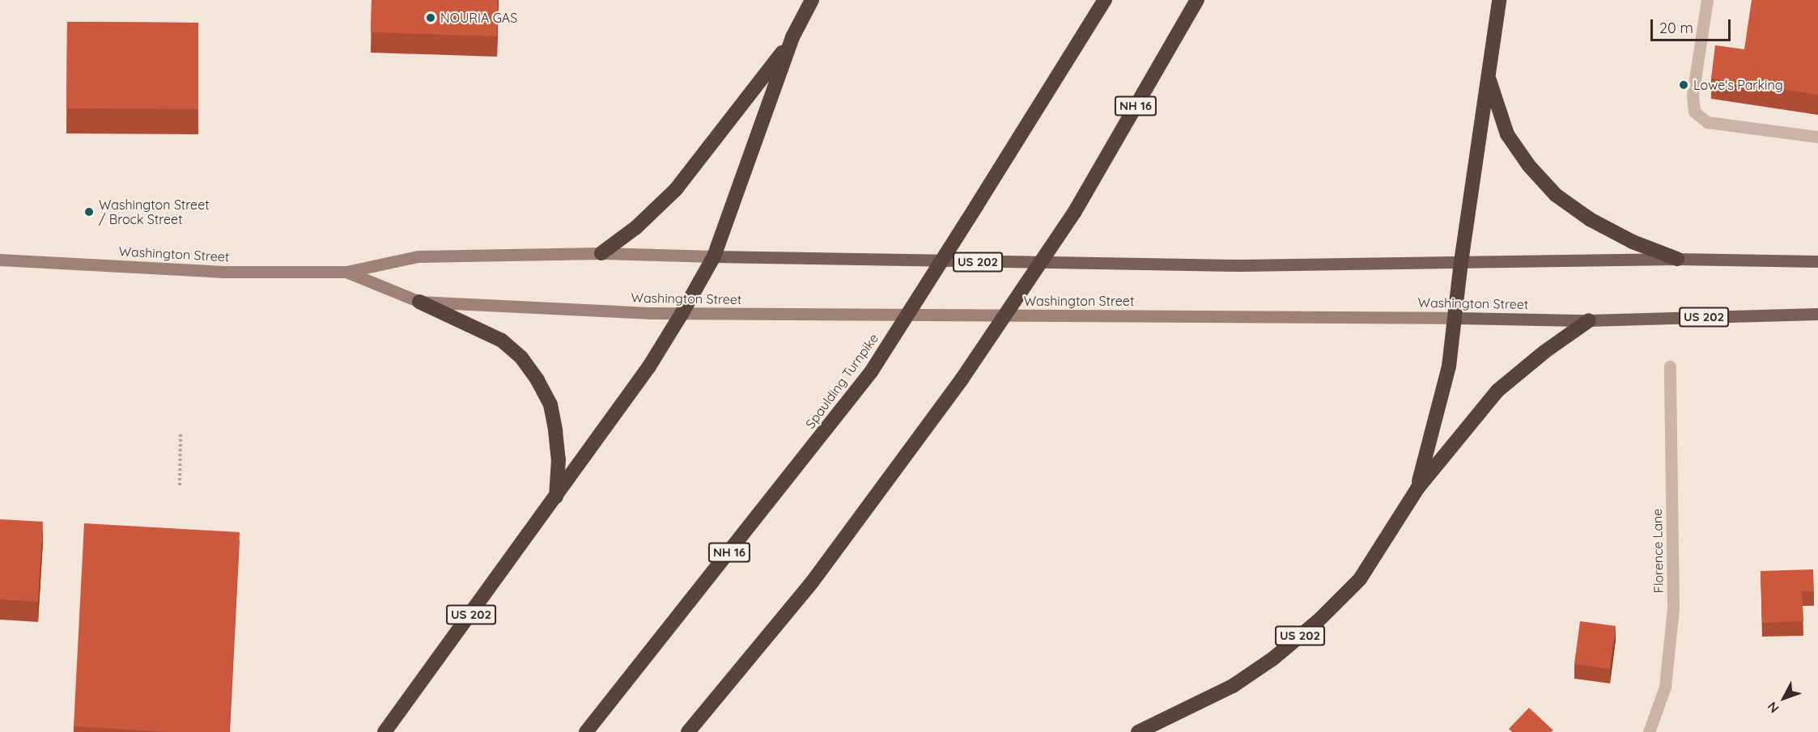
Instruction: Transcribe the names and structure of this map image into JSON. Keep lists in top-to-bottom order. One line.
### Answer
{"streets":{"highway":["NH 16","US 202","Spaulding Turnpike"],"main road":["Washington Street"],"street":["Florence Lane"]},"crossings":[["Washington Street","US 202"]],"places":["NOURIA GAS","Lowe's Parking","Washington Street / Brock Street"],"scale_bar":"20 m","north":"bottom left"}
